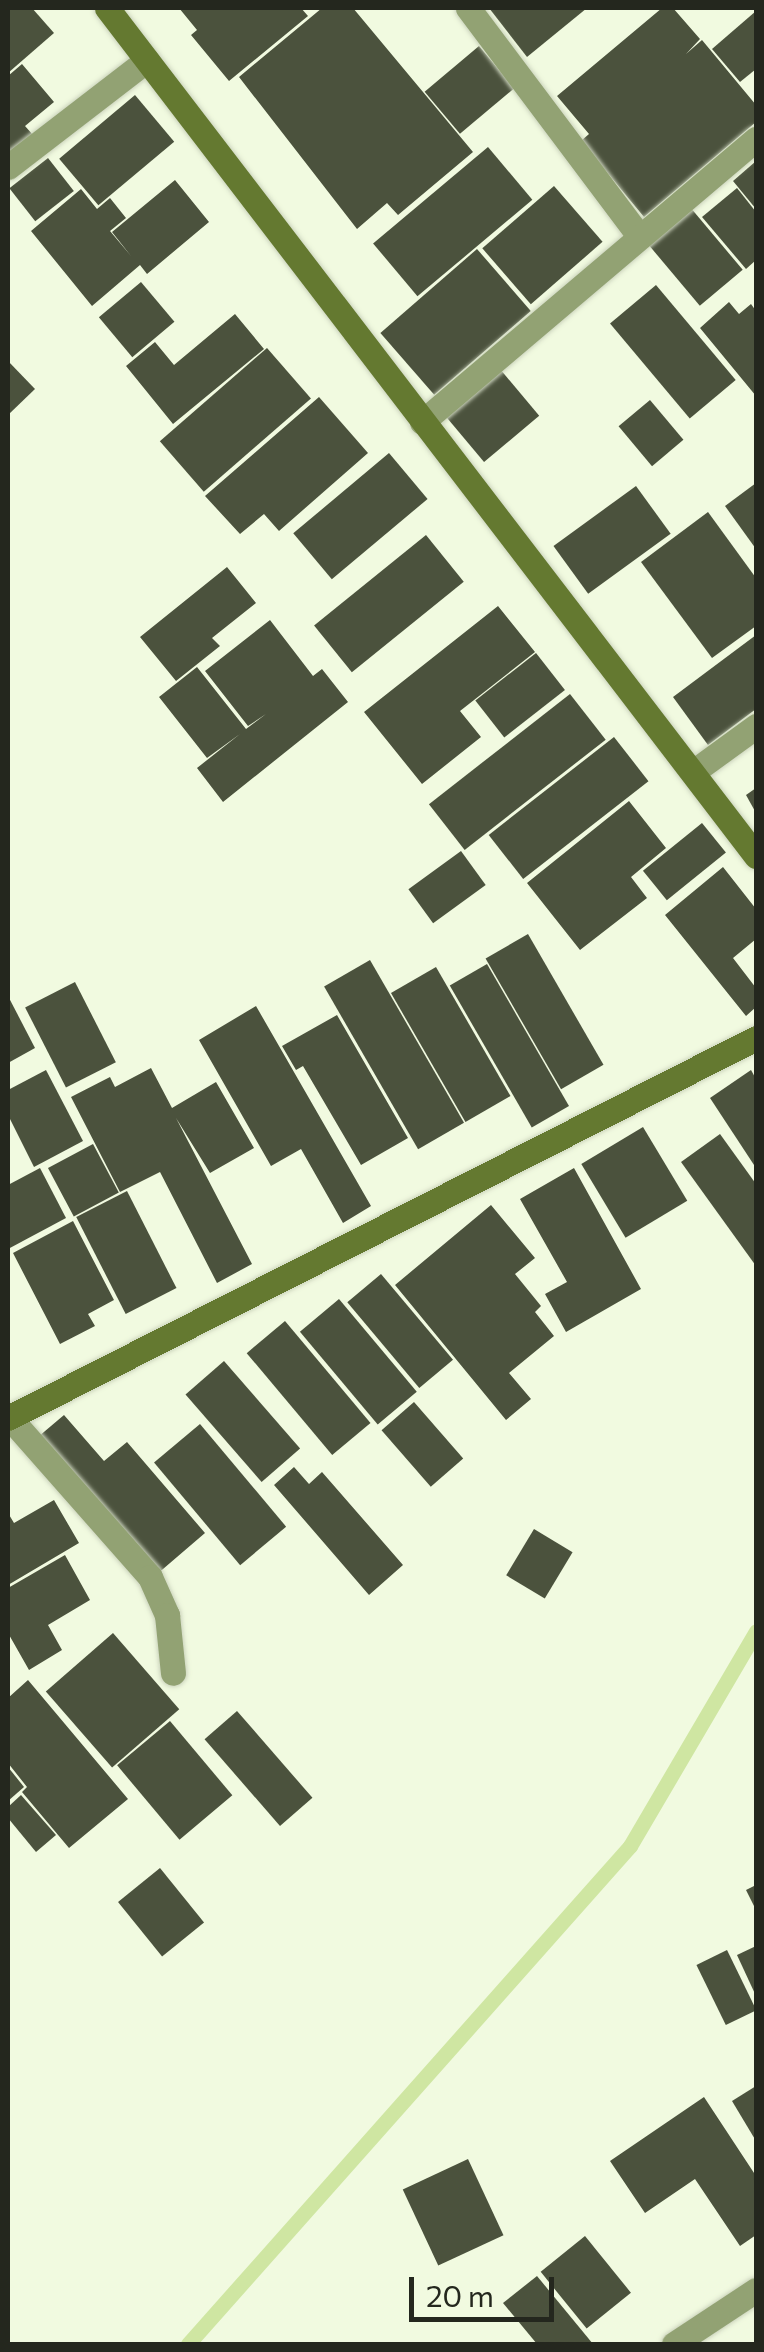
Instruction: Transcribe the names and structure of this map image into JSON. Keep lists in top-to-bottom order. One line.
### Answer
{"scale_bar":"20 m"}
